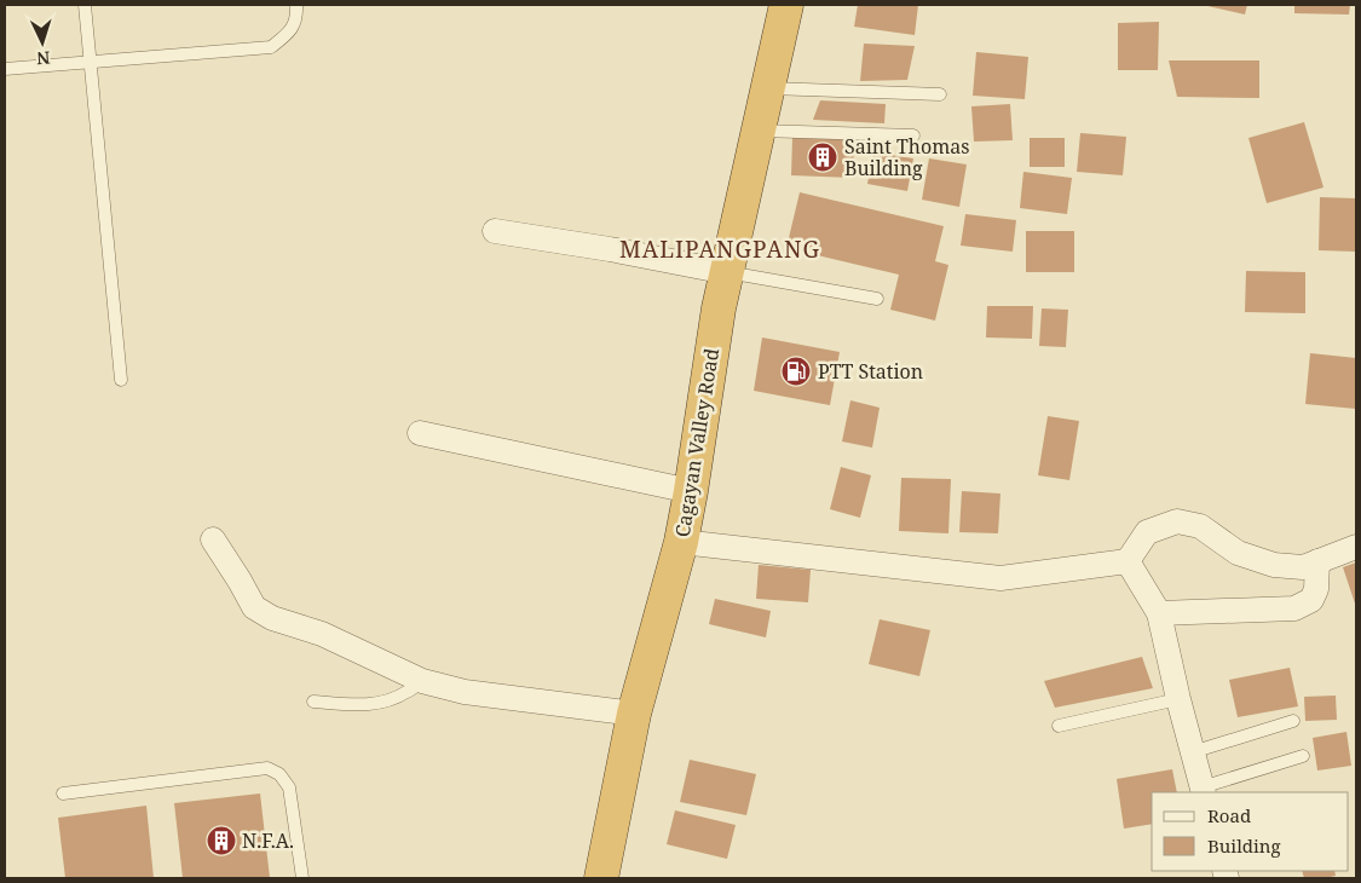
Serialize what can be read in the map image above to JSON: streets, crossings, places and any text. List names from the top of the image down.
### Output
{
  "streets": {
    "highway": ["Cagayan Valley Road"]
  },
  "districts": ["MALIPANGPANG"],
  "places": {
    "building": ["Saint Thomas Building", "N.F.A."],
    "fuel station": ["PTT Station"]
  },
  "legend": ["Road", "Building"],
  "north": "bottom"
}
